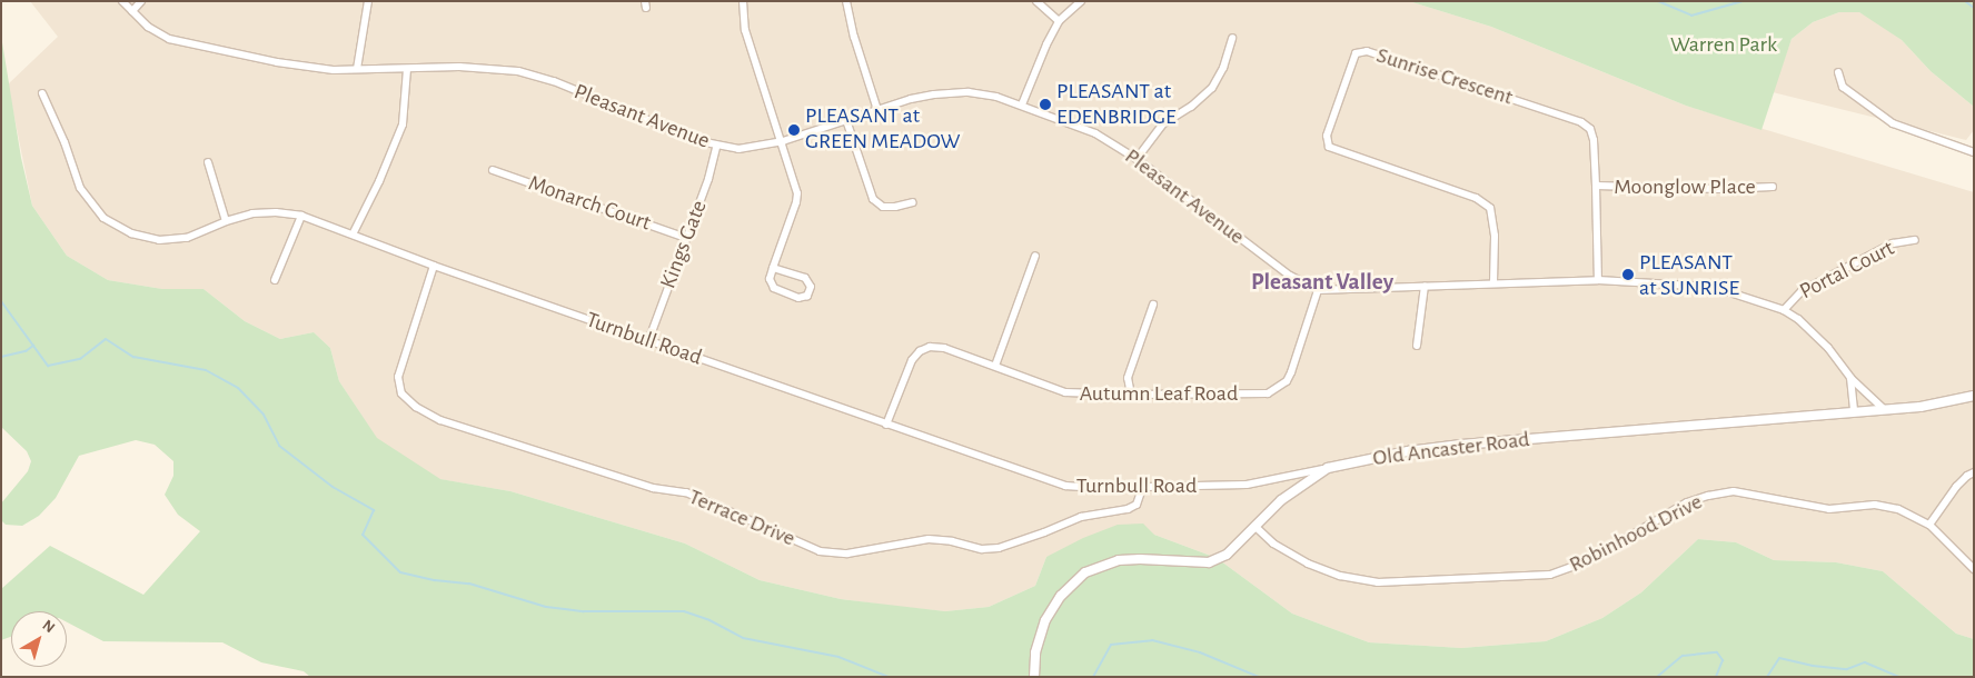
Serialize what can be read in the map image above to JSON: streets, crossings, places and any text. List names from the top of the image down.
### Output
{
  "streets": {
    "street": [
      "Sunrise Crescent",
      "Pleasant Avenue",
      "Moonglow Place",
      "Monarch Court",
      "Kings Gate",
      "Portal Court",
      "Turnbull Road",
      "Autumn Leaf Road",
      "Old Ancaster Road",
      "Terrace Drive",
      "Robinhood Drive"
    ]
  },
  "crossings": [
    ["Sunrise Crescent", "Pleasant Avenue"],
    ["Sunrise Crescent", "Moonglow Place"],
    ["Pleasant Avenue", "Kings Gate"],
    ["Pleasant Avenue", "Portal Court"],
    ["Pleasant Avenue", "Autumn Leaf Road"],
    ["Pleasant Avenue", "Old Ancaster Road"],
    ["Monarch Court", "Kings Gate"],
    ["Kings Gate", "Turnbull Road"],
    ["Turnbull Road", "Autumn Leaf Road"],
    ["Turnbull Road", "Old Ancaster Road"],
    ["Turnbull Road", "Terrace Drive"],
    ["Old Ancaster Road", "Robinhood Drive"]
  ],
  "districts": ["Pleasant Valley"],
  "parks": ["Warren Park"],
  "places": ["PLEASANT at EDENBRIDGE", "PLEASANT at GREEN MEADOW", "PLEASANT at SUNRISE"],
  "north": "top right"
}
